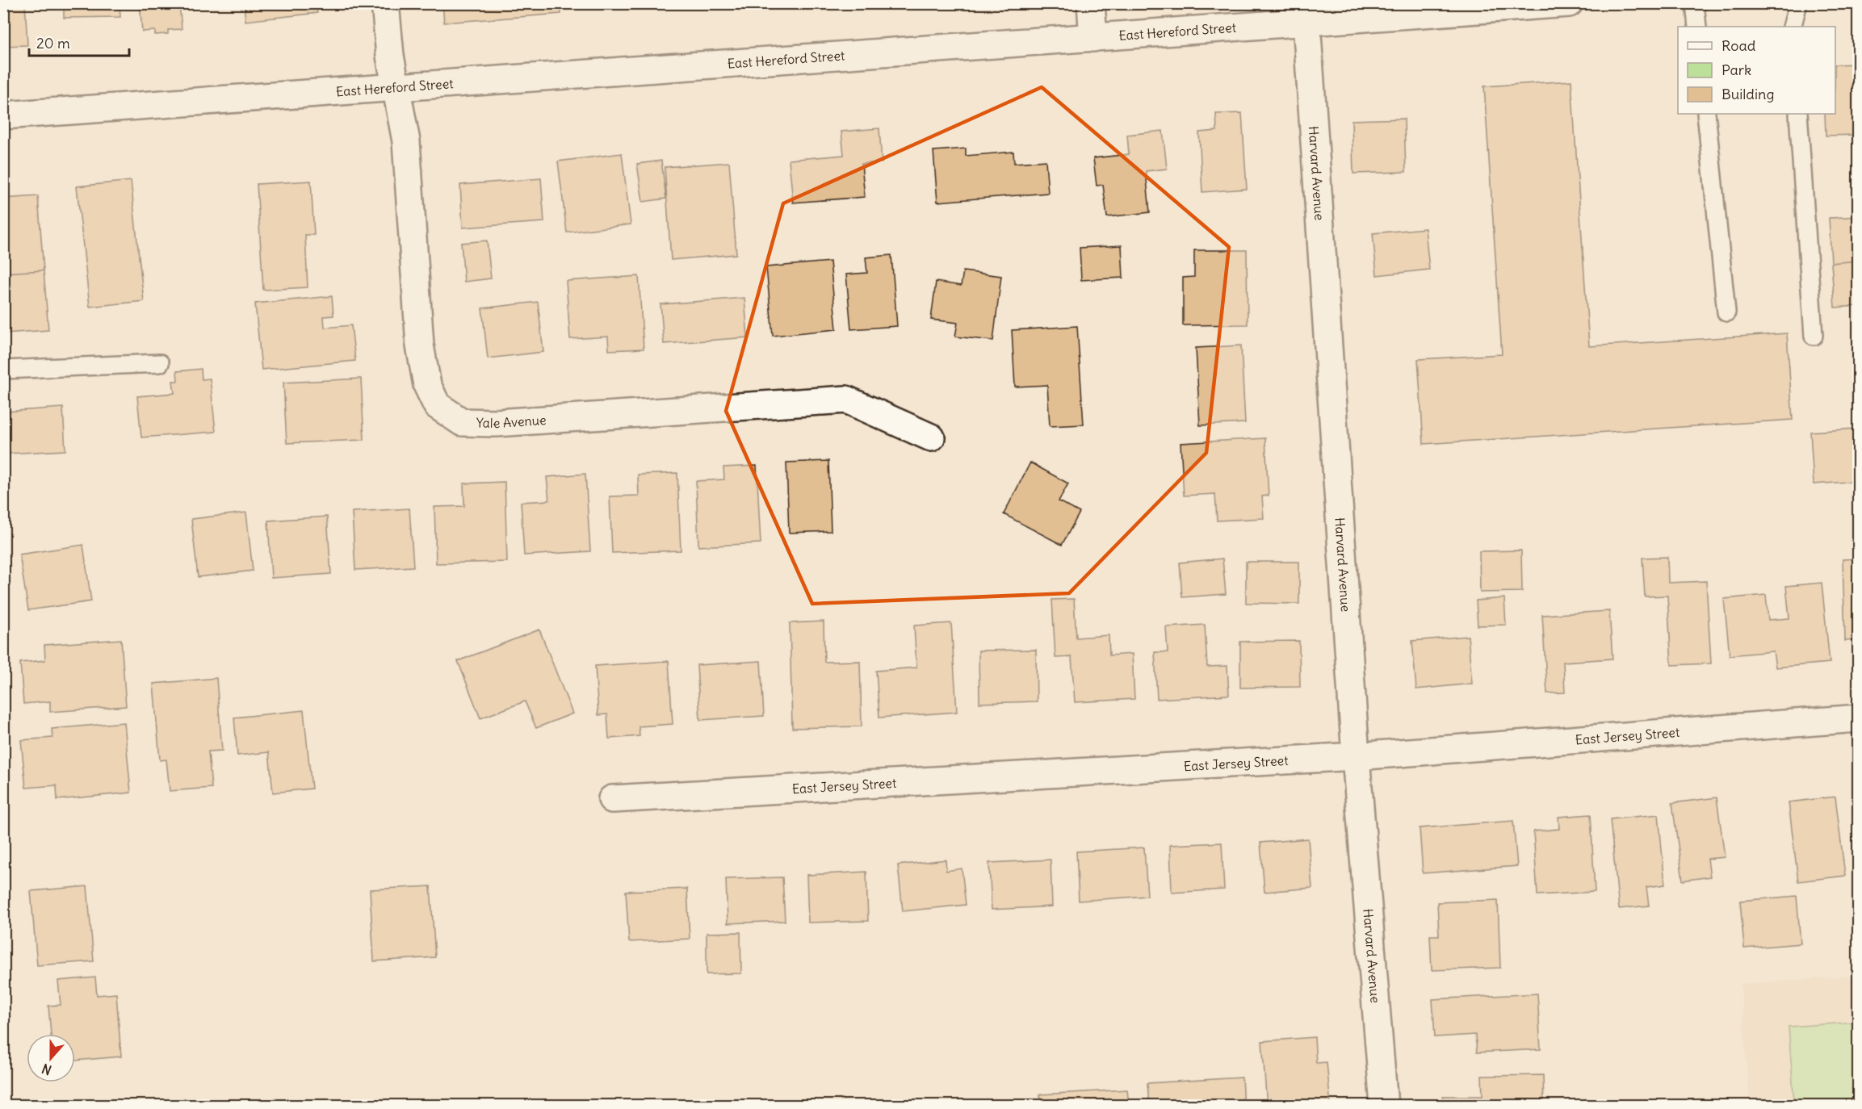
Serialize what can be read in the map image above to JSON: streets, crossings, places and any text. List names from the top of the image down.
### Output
{
  "streets": {
    "street": [
      "East Hereford Street",
      "Harvard Avenue",
      "Yale Avenue",
      "East Jersey Street"
    ]
  },
  "crossings": [
    ["East Hereford Street", "Harvard Avenue"],
    ["East Hereford Street", "Yale Avenue"],
    ["Harvard Avenue", "East Jersey Street"]
  ],
  "legend": ["Road", "Park", "Building"],
  "scale_bar": "20 m",
  "north": "bottom"
}
